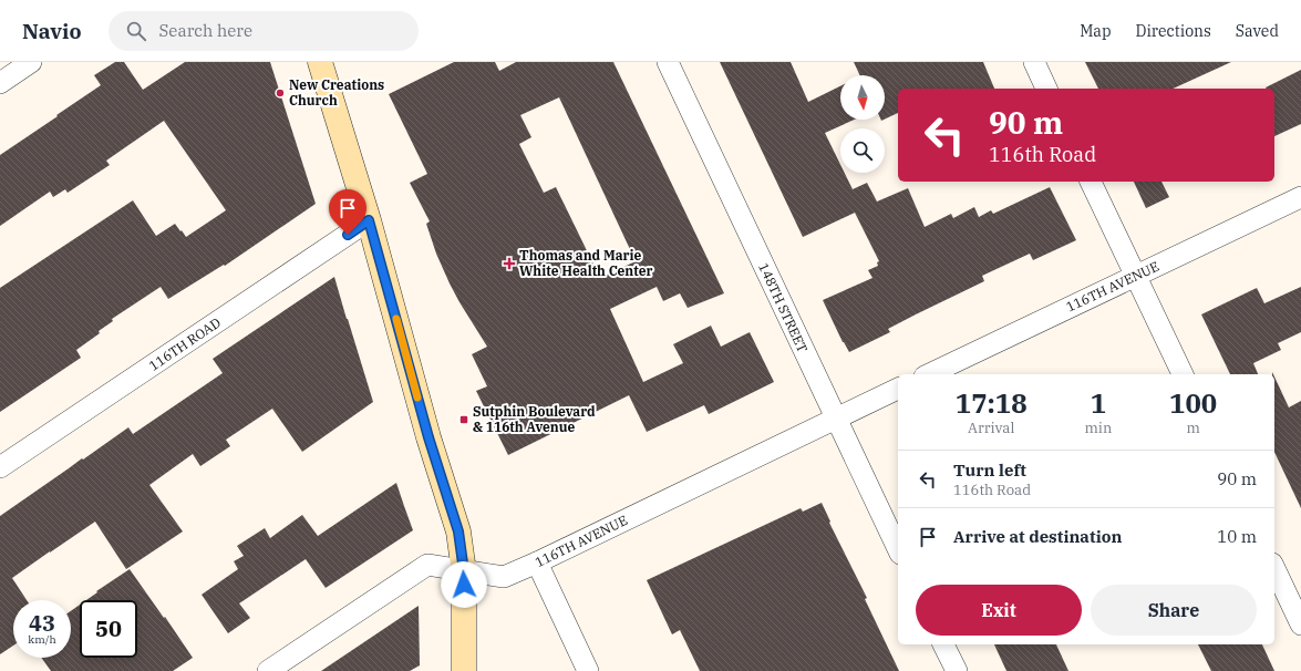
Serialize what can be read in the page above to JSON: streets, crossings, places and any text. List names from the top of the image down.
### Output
{
  "streets": {
    "street": ["116TH AVENUE", "148TH STREET", "116TH ROAD"]
  },
  "crossings": [
    ["116TH AVENUE", "148TH STREET"]
  ],
  "places": {
    "other": ["New Creations Church"],
    "health": ["Thomas and Marie White Health Center"],
    "transit": ["Sutphin Boulevard & 116th Avenue"]
  },
  "north": "bottom",
  "page": {
    "header": "Navio",
    "search": "Search here",
    "nav": ["Map", "Directions", "Saved"],
    "turn": ["90 m", "116th Road"],
    "eta": [
      "17:18",
      "Arrival",
      "1",
      "min",
      "100",
      "m"
    ],
    "list": [
      {
        "name": "Turn left",
        "note": "116th Road",
        "value": "90 m"
      },
      {
        "name": "Arrive at destination",
        "value": "10 m"
      }
    ],
    "buttons": ["Exit", "Share"],
    "speed": "43 km/h",
    "limit": "50"
  }
}
